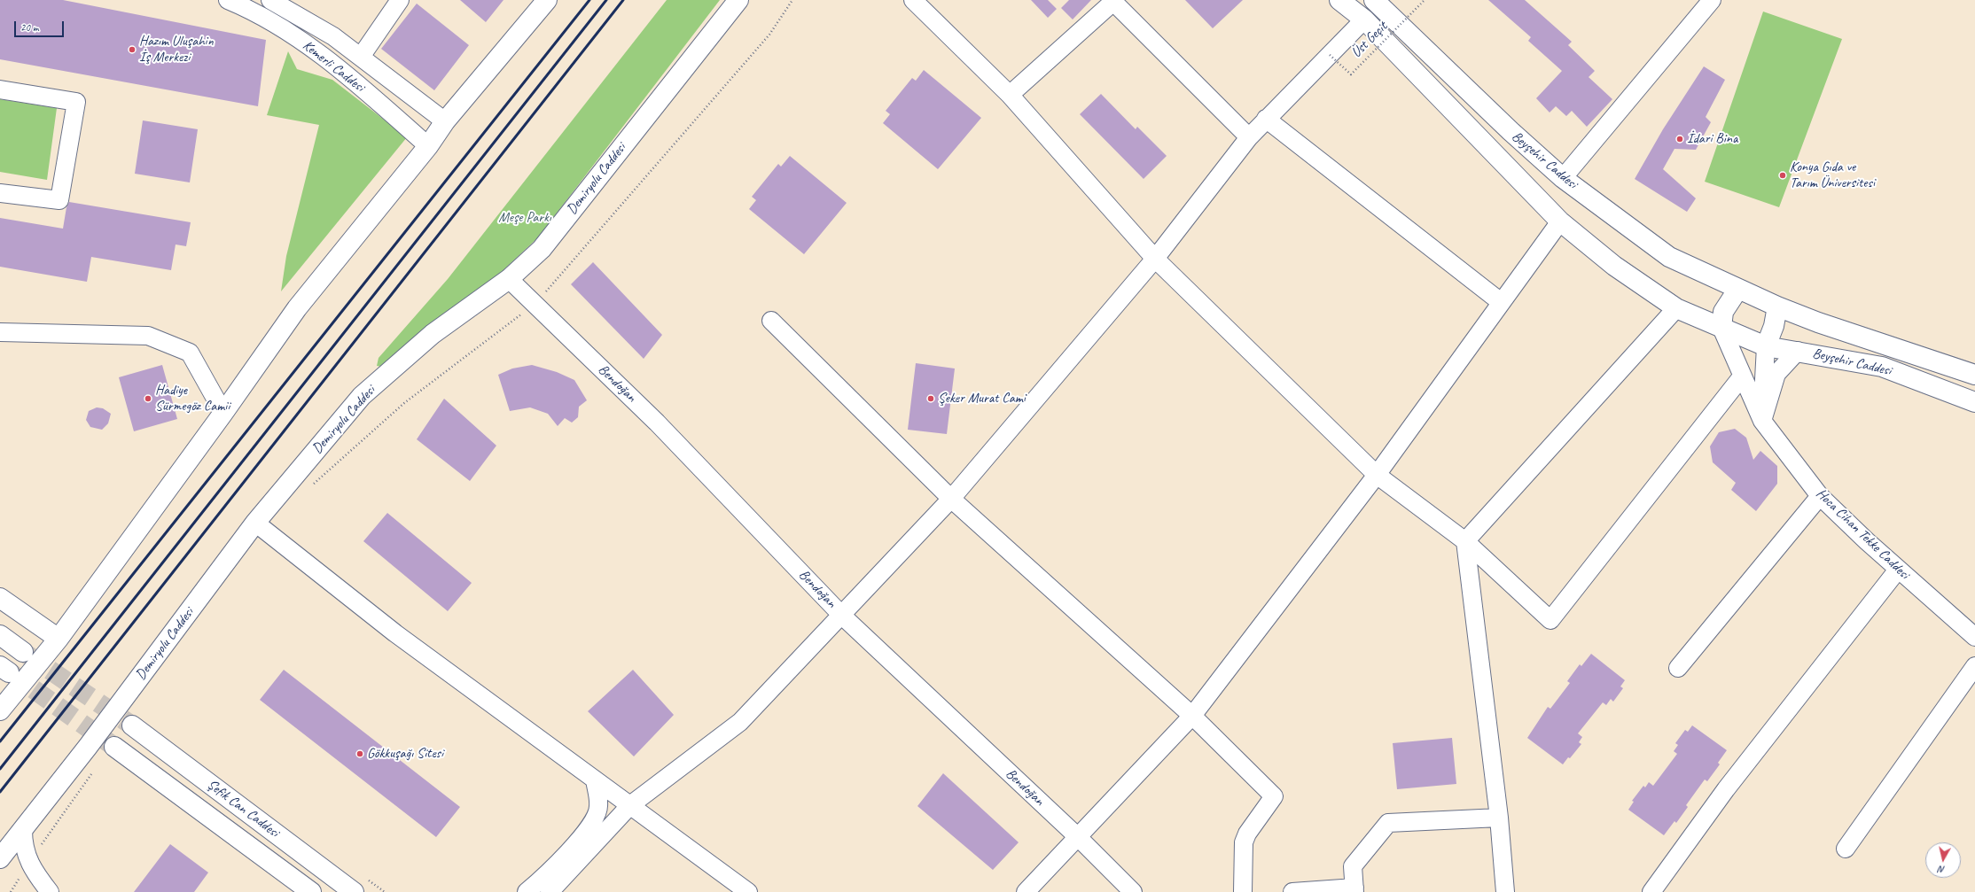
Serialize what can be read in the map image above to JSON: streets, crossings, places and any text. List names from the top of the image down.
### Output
{
  "streets": {
    "main road": ["Beyşehir Caddesi", "Demiryolu Caddesi", "Şefik Can Caddesi"],
    "street": ["Kemerli Caddesi", "Bendoğan", "Hoca Cihan Tekke Caddesi"],
    "path": ["Üst Geçit"]
  },
  "crossings": [
    ["Beyşehir Caddesi", "Hoca Cihan Tekke Caddesi"],
    ["Demiryolu Caddesi", "Bendoğan"]
  ],
  "parks": ["Meşe Parkı"],
  "places": [
    "Hazım Uluşahin İş Merkezi",
    "İdari Bina",
    "Konya Gıda ve Tarım Üniversitesi",
    "Hadiye Sürmegöz Camii",
    "Şeker Murat Cami",
    "Gökkuşağı Sitesi"
  ],
  "scale_bar": "20 m",
  "north": "bottom"
}
